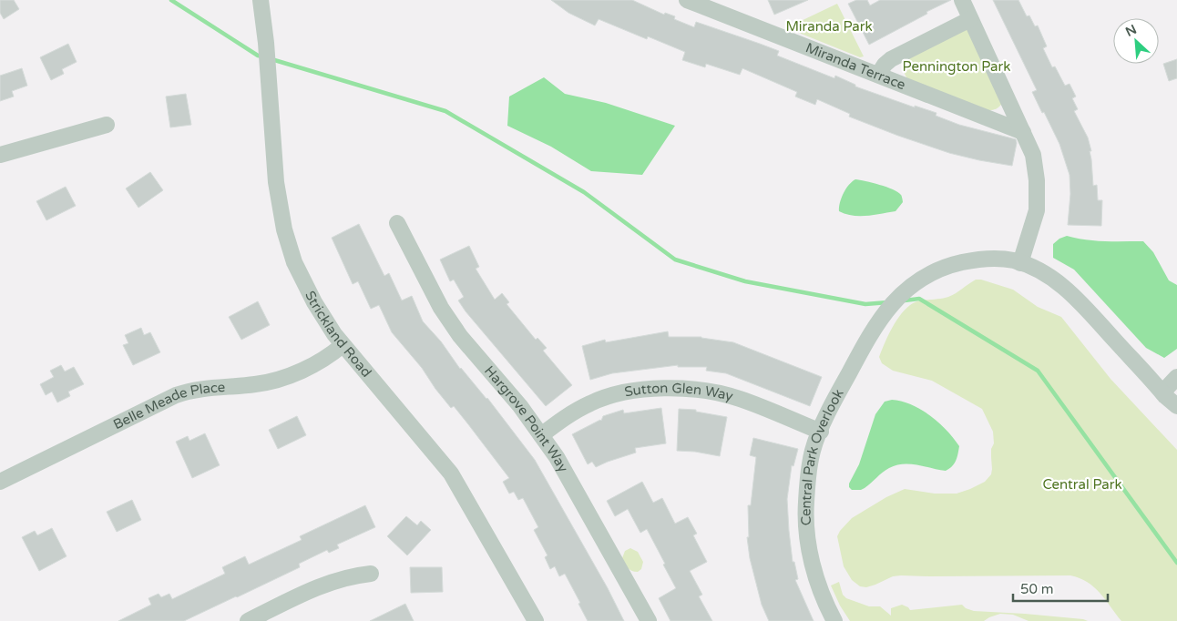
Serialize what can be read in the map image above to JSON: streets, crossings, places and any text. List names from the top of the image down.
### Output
{
  "streets": {
    "street": [
      "Miranda Terrace",
      "Strickland Road",
      "Sutton Glen Way",
      "Belle Meade Place",
      "Hargrove Point Way",
      "Central Park Overlook"
    ]
  },
  "crossings": [
    ["Strickland Road", "Belle Meade Place"],
    ["Sutton Glen Way", "Hargrove Point Way"],
    ["Sutton Glen Way", "Central Park Overlook"]
  ],
  "parks": ["Miranda Park", "Pennington Park", "Central Park"],
  "scale_bar": "50 m",
  "north": "top left"
}
